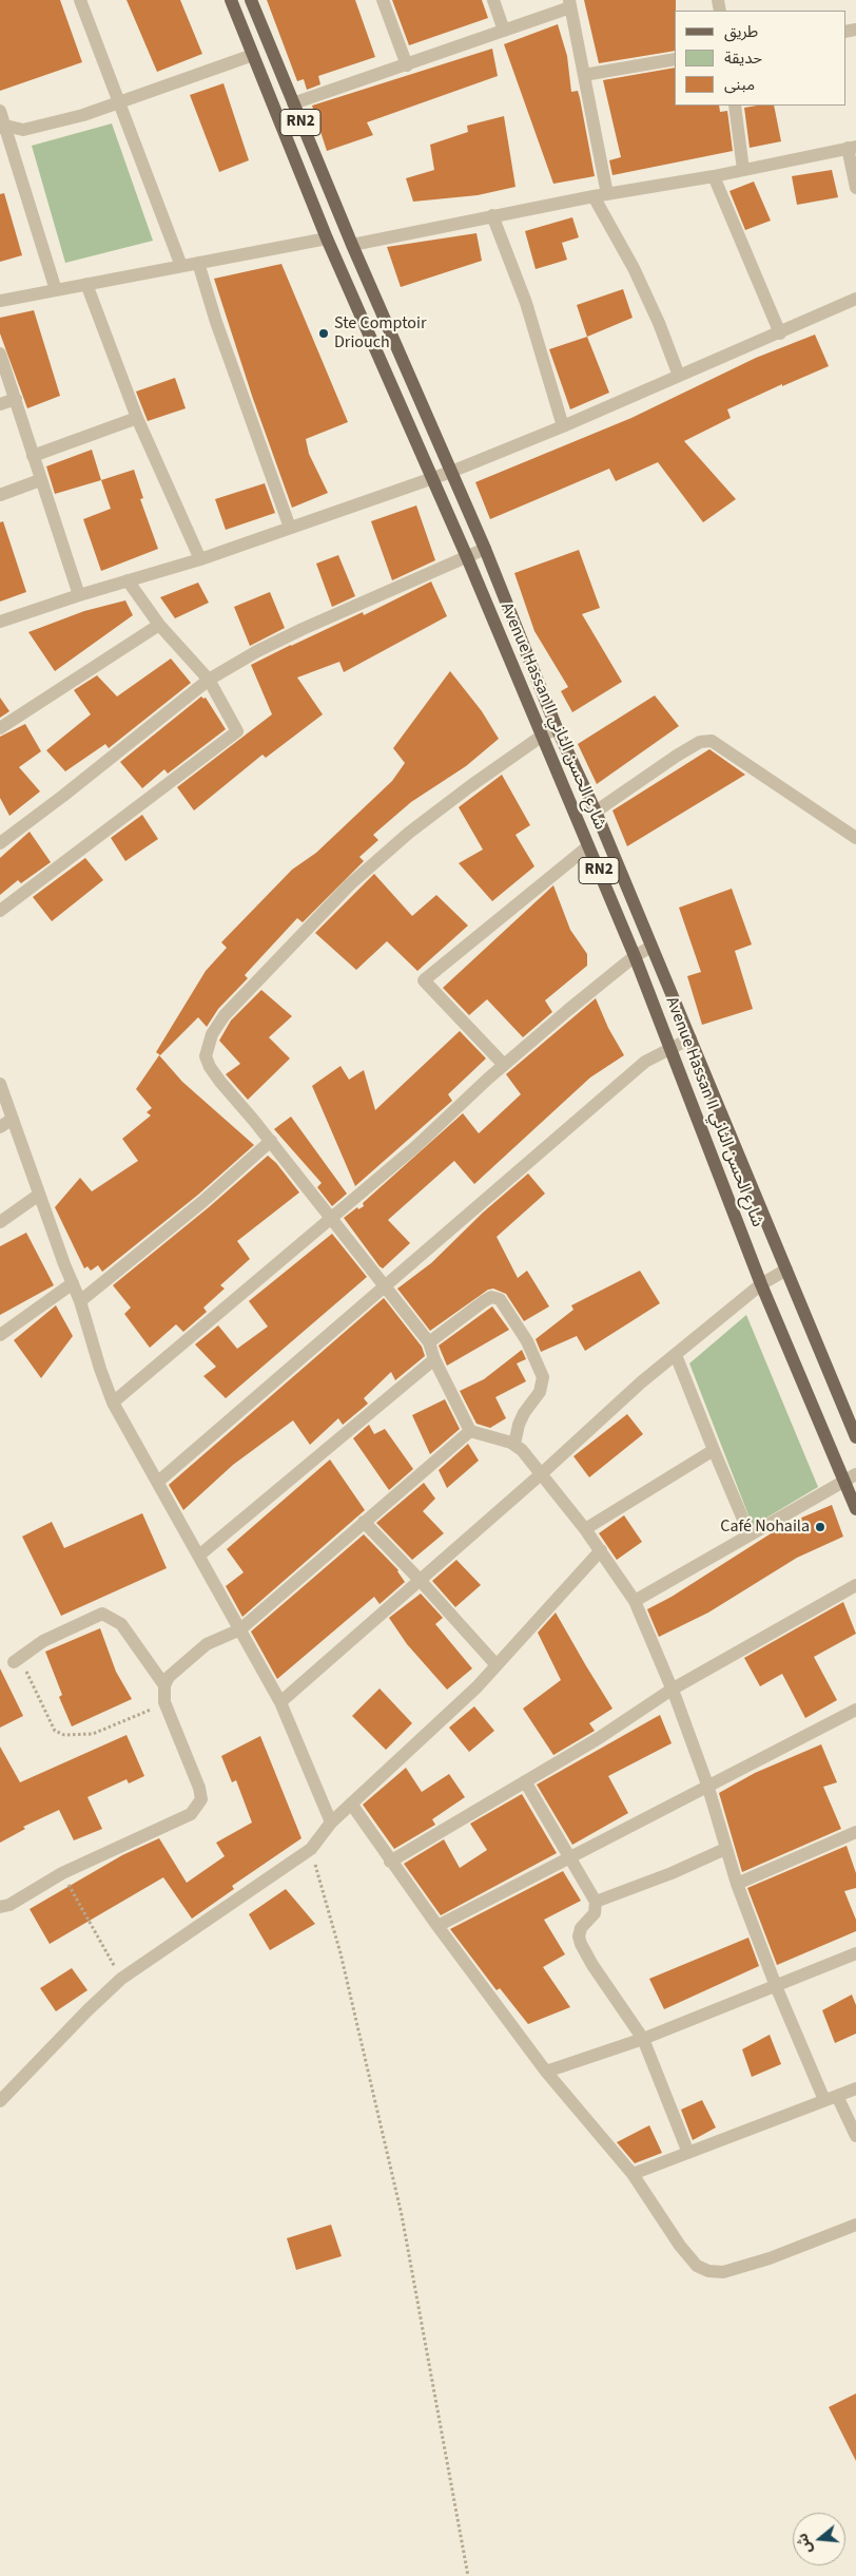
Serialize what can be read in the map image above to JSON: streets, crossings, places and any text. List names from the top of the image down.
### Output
{
  "streets": {
    "main road": ["RN2", "Avenue Hassan II شارع الحسن الثاني"]
  },
  "places": ["Ste Comptoir Driouch", "Café Nohaila"],
  "legend": ["طريق", "حديقة", "مبنى"],
  "north": "left"
}
